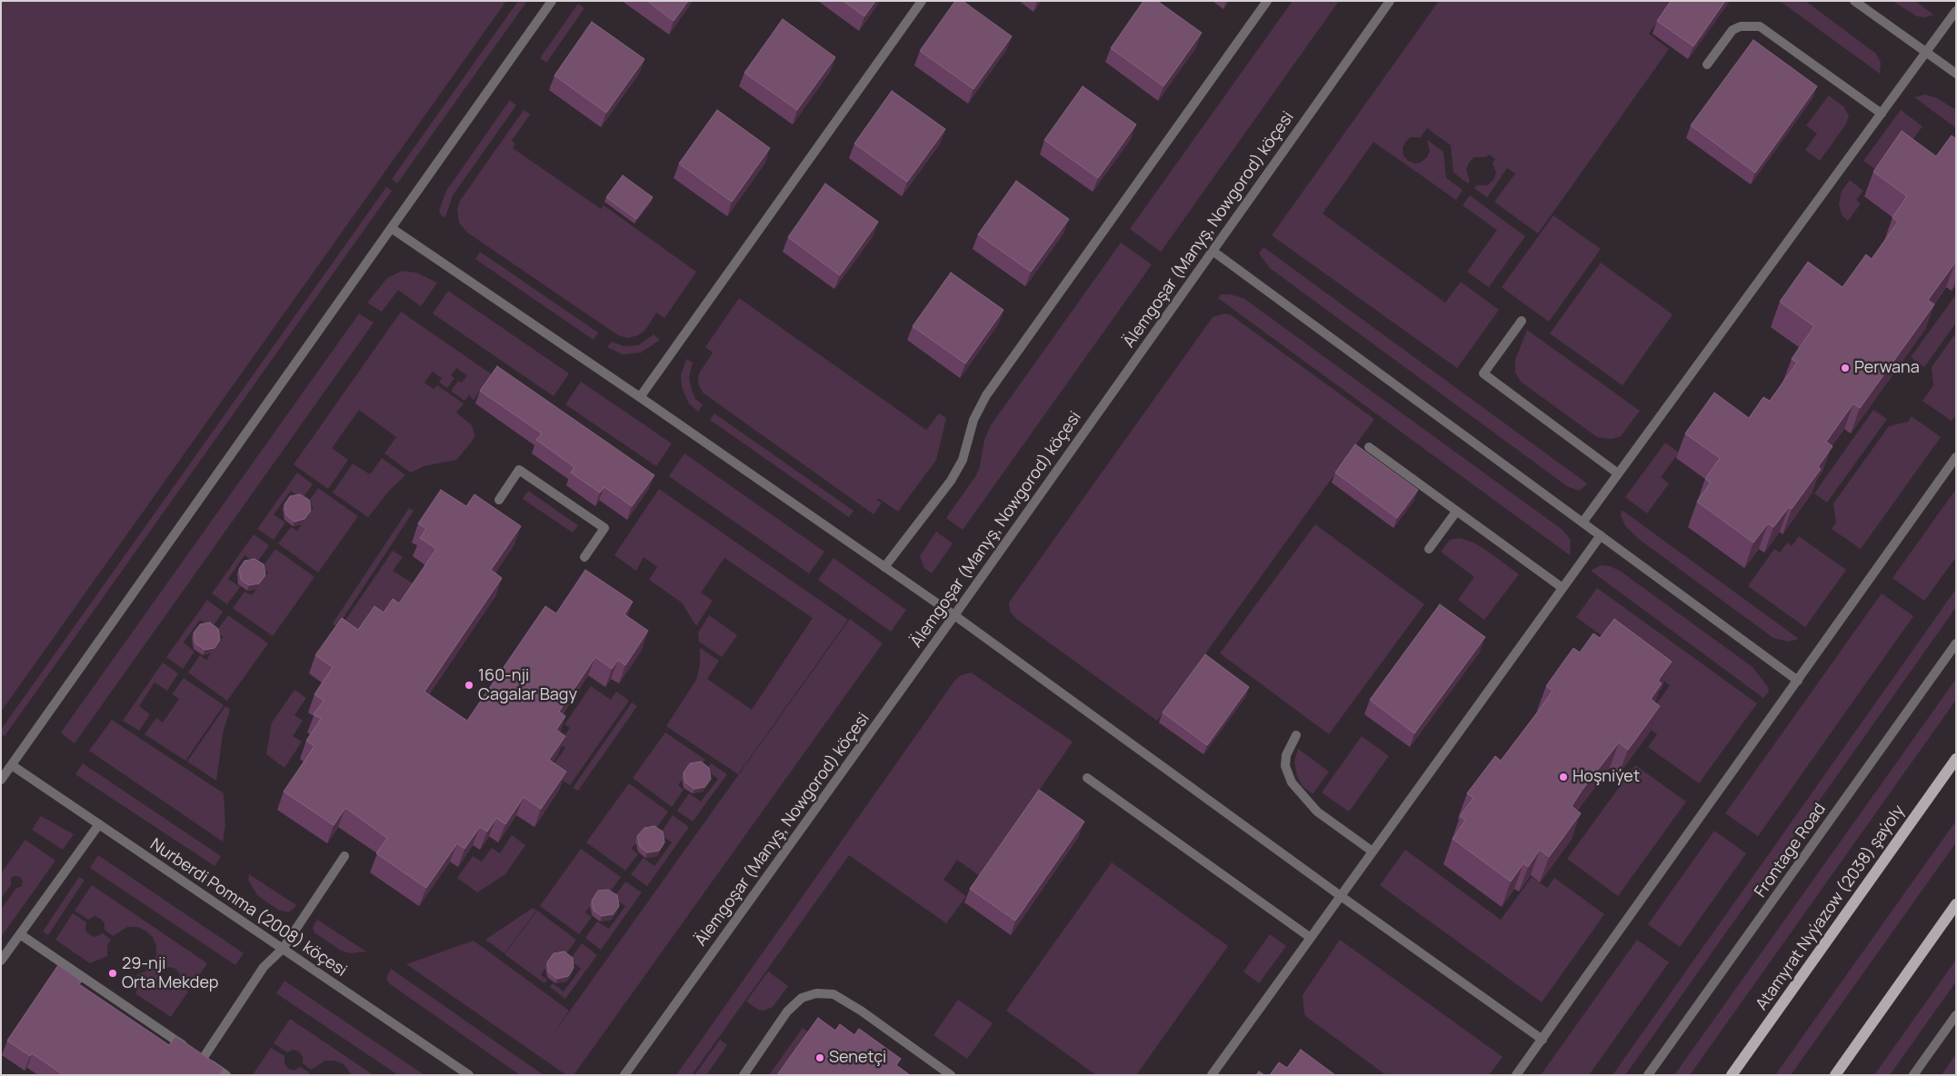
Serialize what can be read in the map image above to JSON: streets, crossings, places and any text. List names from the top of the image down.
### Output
{
  "streets": {
    "main road": ["Atamyrat Nyýazow (2038) şaýoly"],
    "street": ["Älemgoşar (Manyş, Nowgorod) köçesi", "Frontage Road", "Nurberdi Pomma (2008) köçesi"]
  },
  "places": [
    "Perwana",
    "160-nji Cagalar Bagy",
    "Hoşniýet",
    "29-nji Orta Mekdep",
    "Senetçi"
  ]
}
